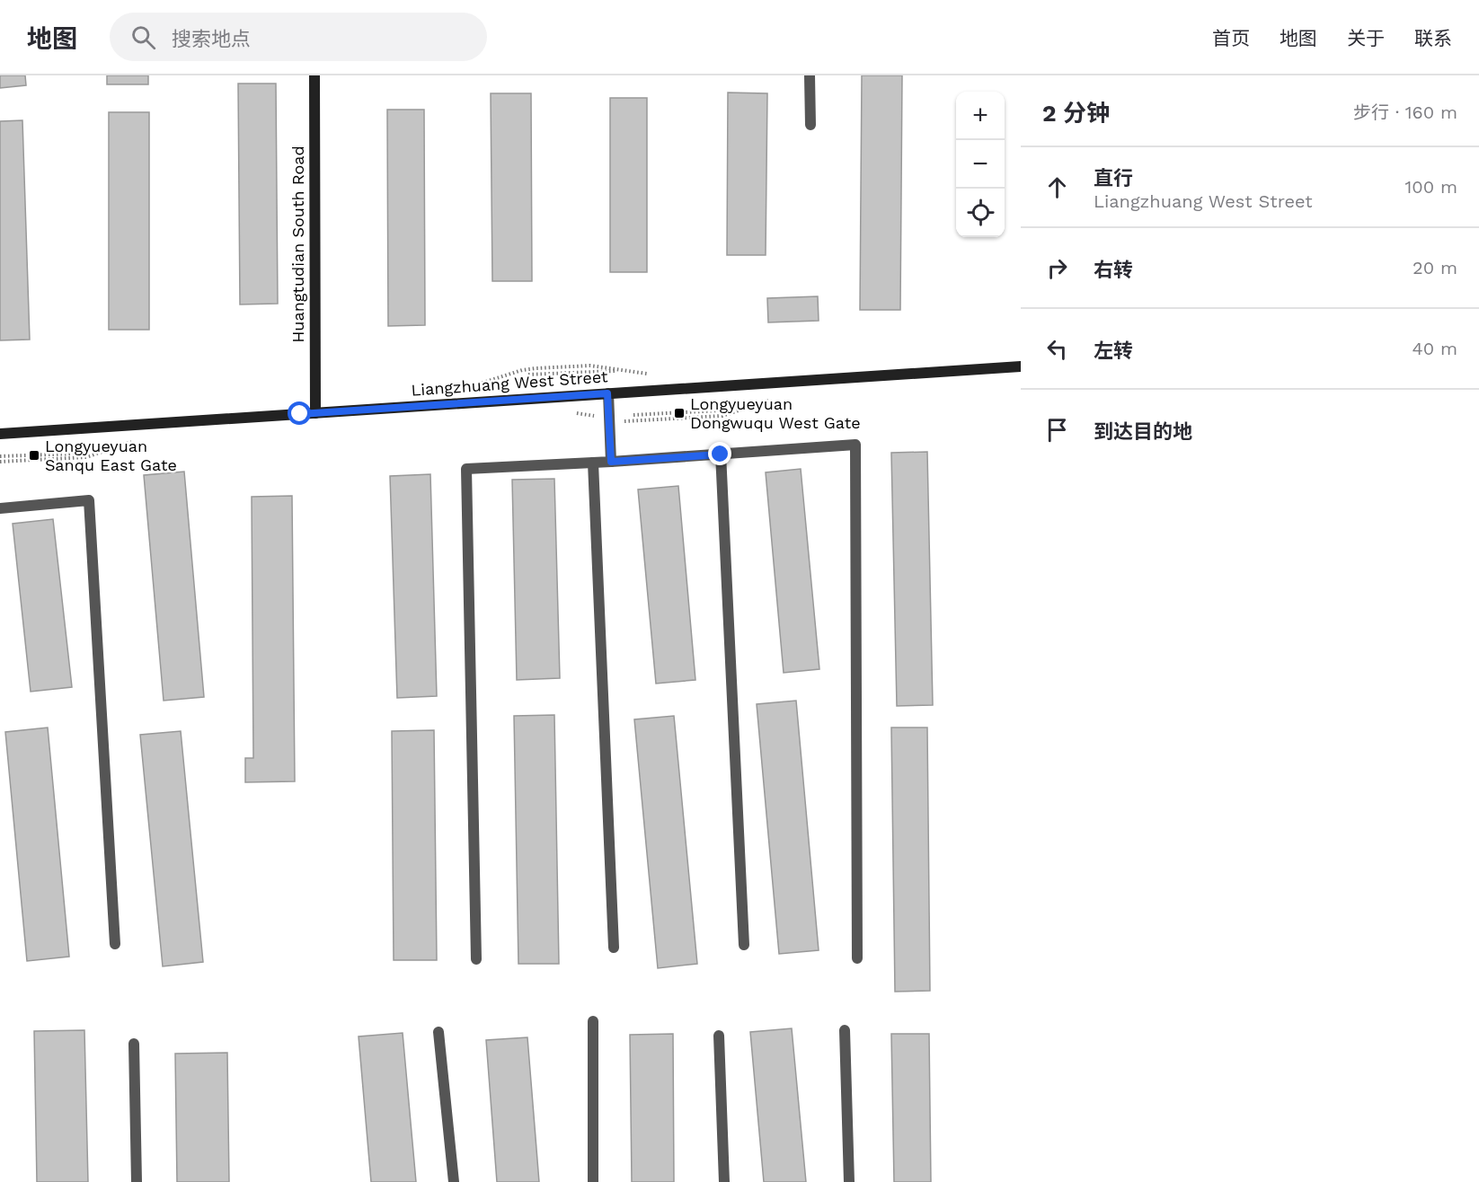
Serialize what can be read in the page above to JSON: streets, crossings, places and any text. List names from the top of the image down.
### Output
{
  "streets": {
    "street": ["Huangtudian South Road", "Liangzhuang West Street"]
  },
  "crossings": [
    ["Huangtudian South Road", "Liangzhuang West Street"]
  ],
  "places": {
    "transit": ["Longyueyuan Dongwuqu West Gate", "Longyueyuan Sanqu East Gate"]
  },
  "page": {
    "header": "地图",
    "search": "搜索地点",
    "nav": [
      "首页",
      "地图",
      "关于",
      "联系"
    ],
    "heading": ["2 分钟", "步行 · 160 m"],
    "map_buttons": ["+", "−"],
    "list": [
      ["直行", "Liangzhuang West Street", "100 m"],
      ["右转", "20 m"],
      ["左转", "40 m"],
      "到达目的地"
    ]
  }
}
